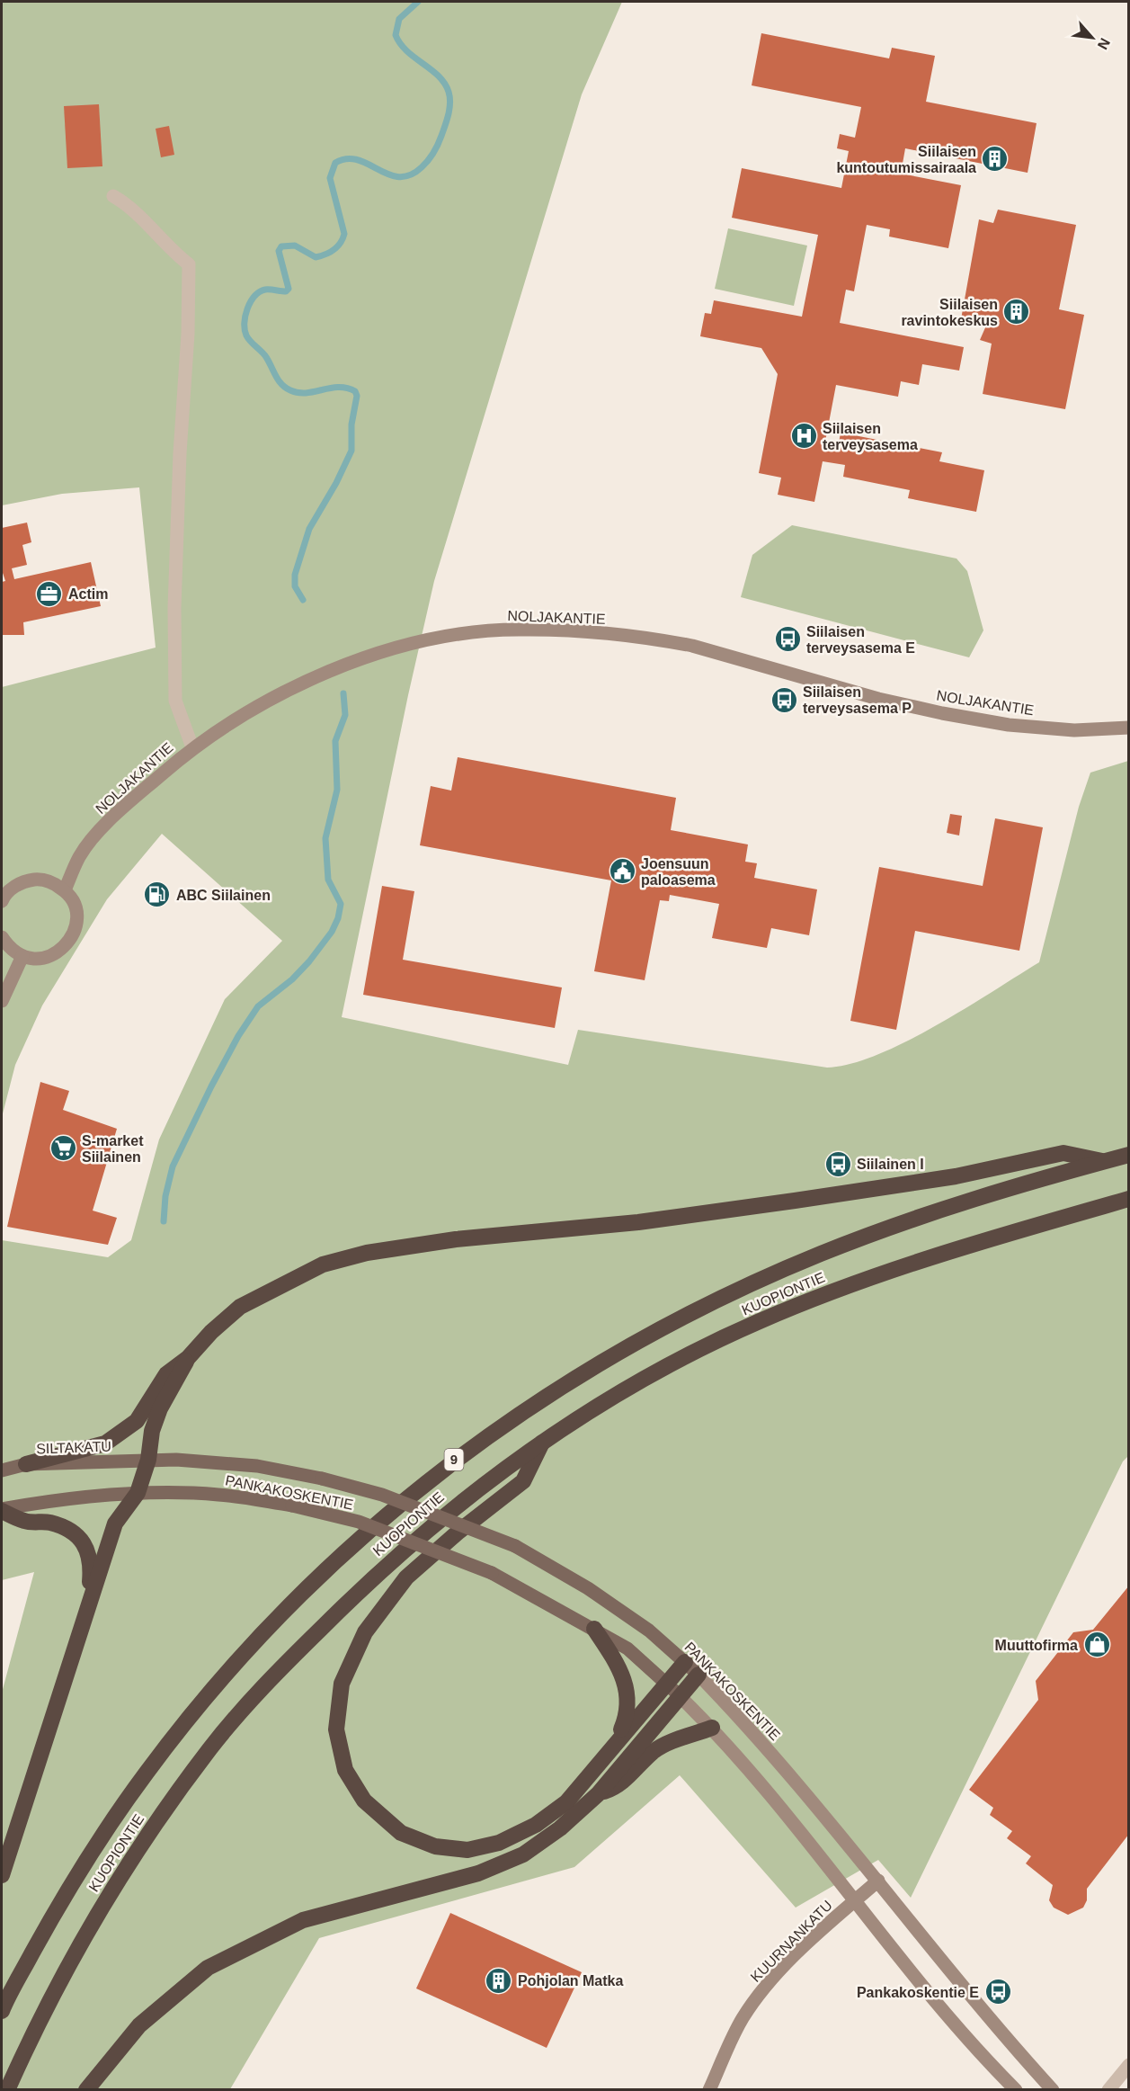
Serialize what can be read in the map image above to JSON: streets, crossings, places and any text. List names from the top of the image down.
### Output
{
  "streets": {
    "highway": ["KUOPIONTIE", "9"],
    "main road": [
      "NOLJAKANTIE",
      "SILTAKATU",
      "PANKAKOSKENTIE",
      "KUURNANKATU"
    ]
  },
  "crossings": [
    ["SILTAKATU", "PANKAKOSKENTIE"],
    ["PANKAKOSKENTIE", "KUURNANKATU"]
  ],
  "places": {
    "building": ["Siilaisen kuntoutumissairaala", "Siilaisen ravintokeskus", "Pohjolan Matka"],
    "hospital": ["Siilaisen terveysasema"],
    "office": ["Actim"],
    "bus stop": [
      "Siilaisen terveysasema E",
      "Siilaisen terveysasema P",
      "Siilainen I",
      "Pankakoskentie E"
    ],
    "public building": ["Joensuun paloasema"],
    "fuel station": ["ABC Siilainen"],
    "supermarket": ["S-market Siilainen"],
    "shop": ["Muuttofirma"]
  },
  "north": "bottom right"
}
